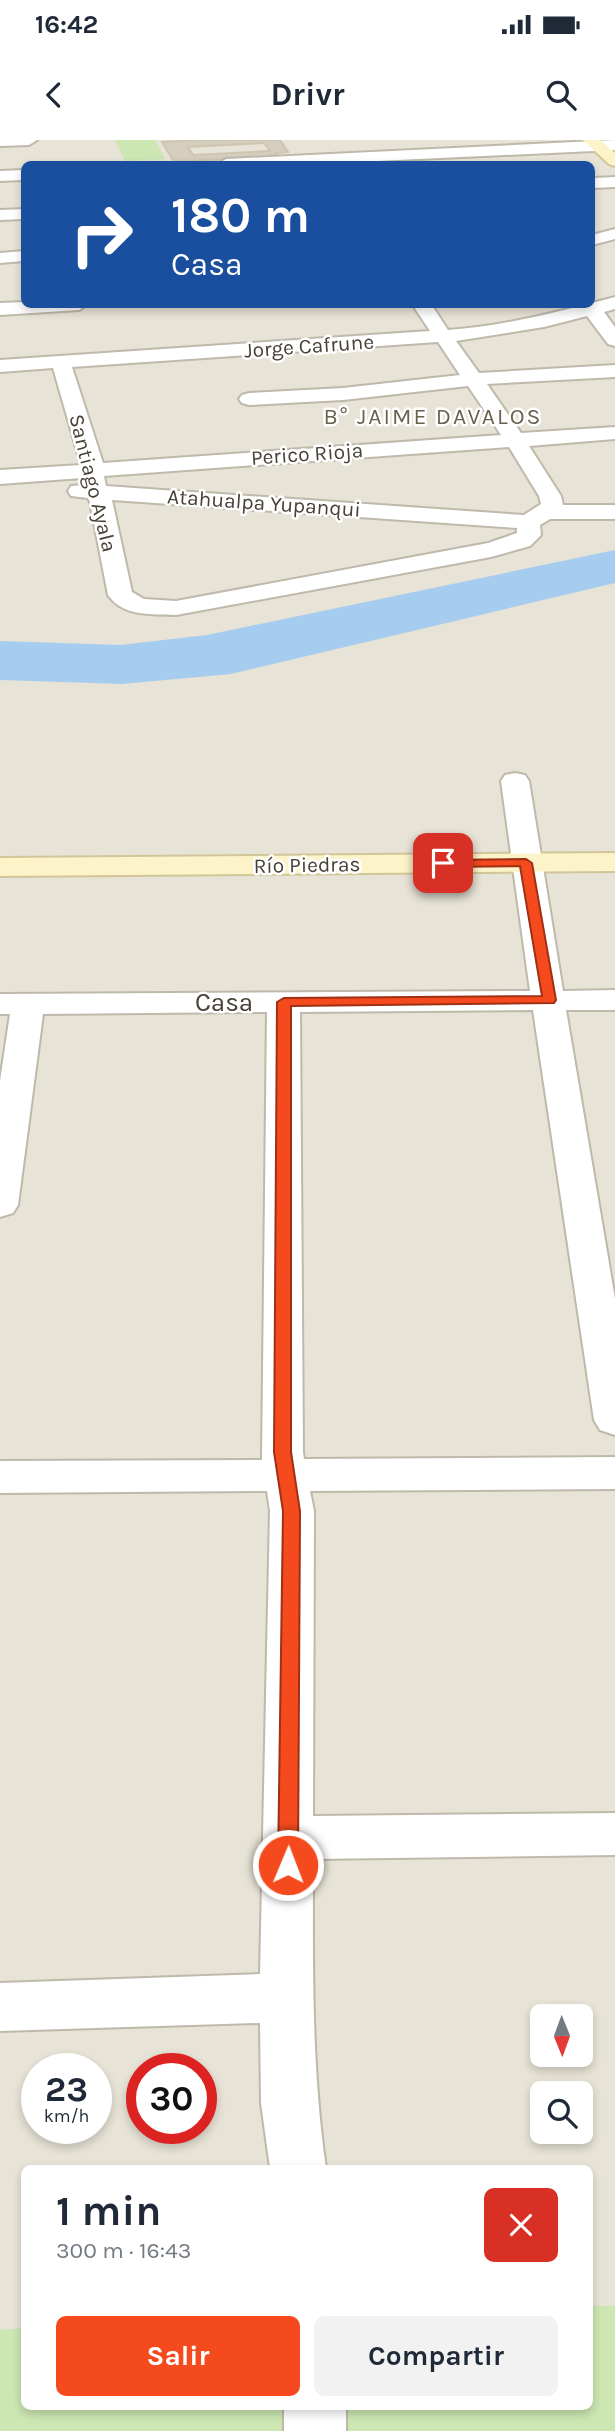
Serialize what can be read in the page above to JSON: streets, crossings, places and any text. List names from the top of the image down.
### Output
{
  "streets": {
    "street": [
      "Jorge Cafrune",
      "Perico Rioja",
      "Santiago Ayala",
      "Atahualpa Yupanqui",
      "Río Piedras",
      "Casa"
    ]
  },
  "crossings": [
    ["Jorge Cafrune", "Santiago Ayala"],
    ["Perico Rioja", "Santiago Ayala"],
    ["Perico Rioja", "Atahualpa Yupanqui"],
    ["Santiago Ayala", "Atahualpa Yupanqui"]
  ],
  "districts": ["B° JAIME DAVALOS"],
  "north": "bottom",
  "page": {
    "status": "16:42",
    "header": "Drivr",
    "turn": ["180 m", "Casa"],
    "speed": "23 km/h",
    "limit": "30",
    "heading": ["1 min", "300 m · 16:43"],
    "buttons": ["Salir", "Compartir"]
  }
}
